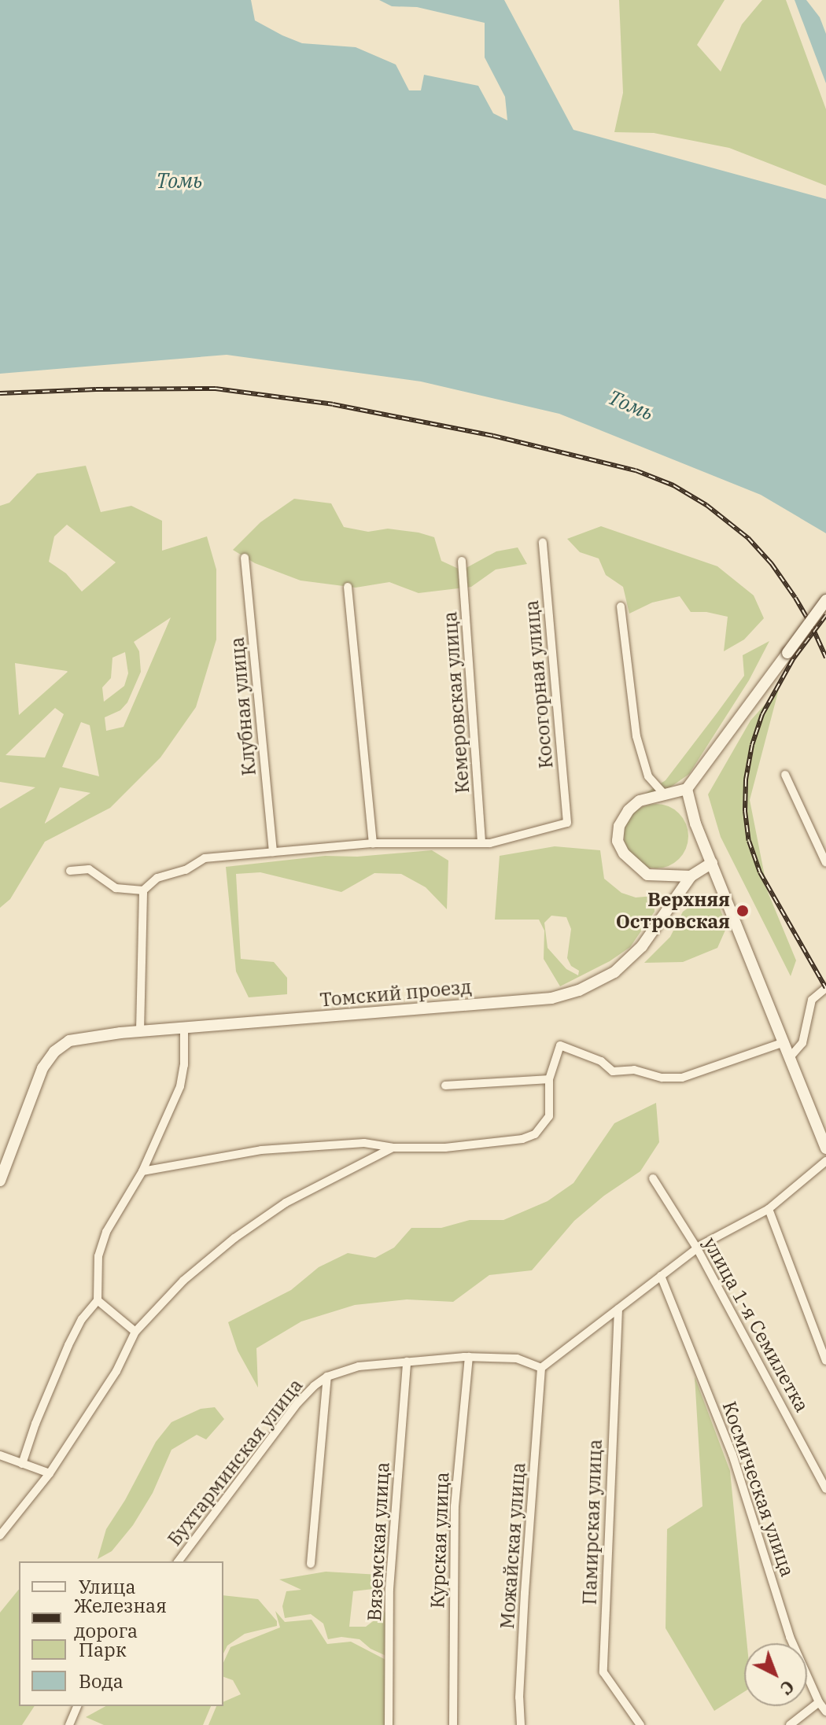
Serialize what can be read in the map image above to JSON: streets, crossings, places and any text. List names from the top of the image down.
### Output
{
  "streets": {
    "main road": ["Томский проезд"],
    "street": [
      "Косогорная улица",
      "Кемеровская улица",
      "Клубная улица",
      "улица 1-я Семилетка",
      "Бухтарминская улица",
      "Космическая улица",
      "Памирская улица",
      "Курская улица",
      "Вяземская улица",
      "Можайская улица"
    ]
  },
  "crossings": [
    ["Косогорная улица", "Кемеровская улица"],
    ["Бухтарминская улица", "Курская улица"],
    ["Бухтарминская улица", "Вяземская улица"],
    ["Бухтарминская улица", "Можайская улица"]
  ],
  "water": ["Томь"],
  "places": ["Верхняя Островская"],
  "legend": [
    "Улица",
    "Железная дорога",
    "Парк",
    "Вода"
  ],
  "north": "bottom right"
}
